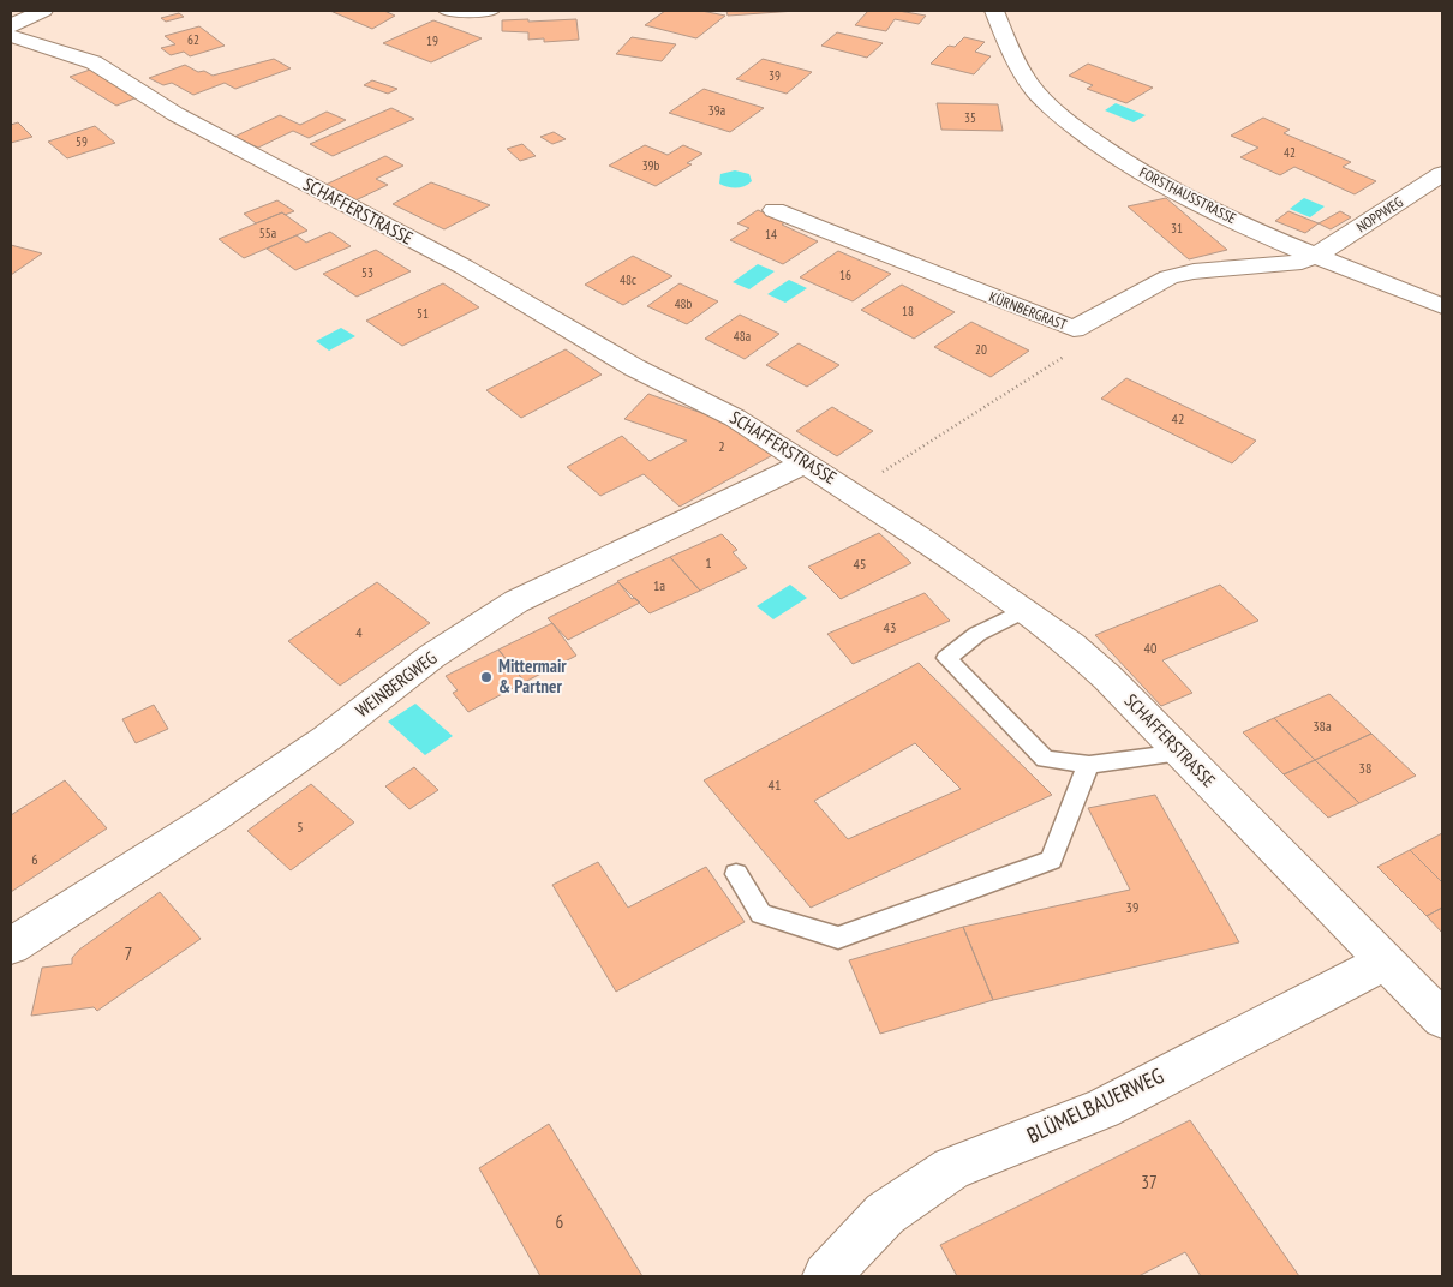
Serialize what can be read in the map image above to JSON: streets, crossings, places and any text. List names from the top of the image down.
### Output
{
  "streets": {
    "street": [
      "FORSTHAUSSTRASSE",
      "SCHAFFERSTRASSE",
      "NOPPWEG",
      "KÜRNBERGRAST",
      "WEINBERGWEG",
      "BLÜMELBAUERWEG"
    ]
  },
  "crossings": [
    ["FORSTHAUSSTRASSE", "NOPPWEG"],
    ["FORSTHAUSSTRASSE", "KÜRNBERGRAST"],
    ["SCHAFFERSTRASSE", "WEINBERGWEG"],
    ["SCHAFFERSTRASSE", "BLÜMELBAUERWEG"],
    ["NOPPWEG", "KÜRNBERGRAST"]
  ],
  "places": ["Mittermair & Partner"],
  "house_numbers": [
    "62",
    "19",
    "39",
    "39a",
    "35",
    "59",
    "42",
    "39b",
    "31",
    "55a",
    "14",
    "53",
    "16",
    "48c",
    "48b",
    "18",
    "51",
    "48a",
    "20",
    "42",
    "2",
    "1",
    "45",
    "1a",
    "43",
    "4",
    "40",
    "38a",
    "38",
    "41",
    "5",
    "6",
    "39",
    "7",
    "37",
    "6"
  ]
}
